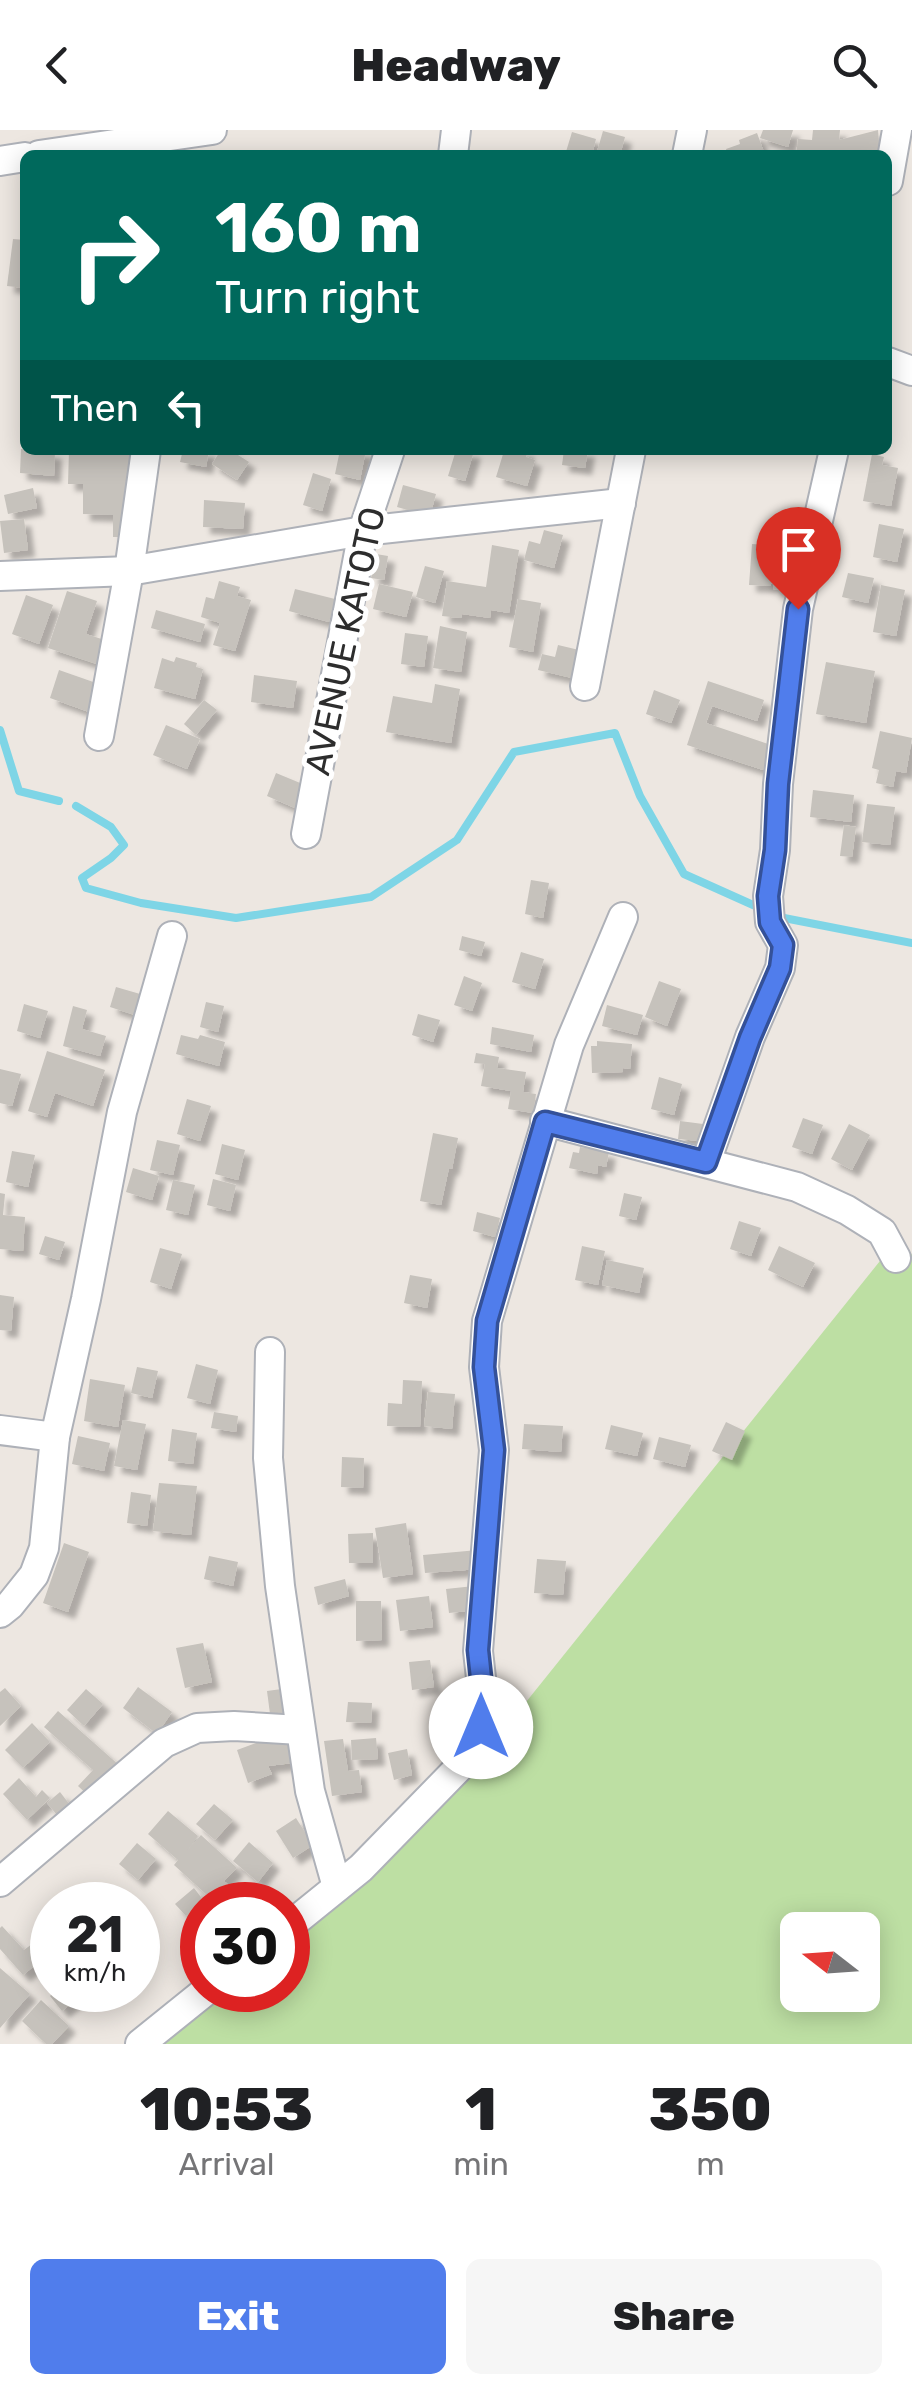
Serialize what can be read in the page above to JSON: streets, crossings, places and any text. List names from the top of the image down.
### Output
{
  "streets": {
    "street": ["AVENUE KATOTO"]
  },
  "north": "left",
  "page": {
    "header": "Headway",
    "turn": ["160 m", "Turn right"],
    "then": "Then",
    "speed": "21 km/h",
    "limit": "30",
    "eta": [
      "10:53",
      "Arrival",
      "1",
      "min",
      "350",
      "m"
    ],
    "buttons": ["Exit", "Share"]
  }
}
